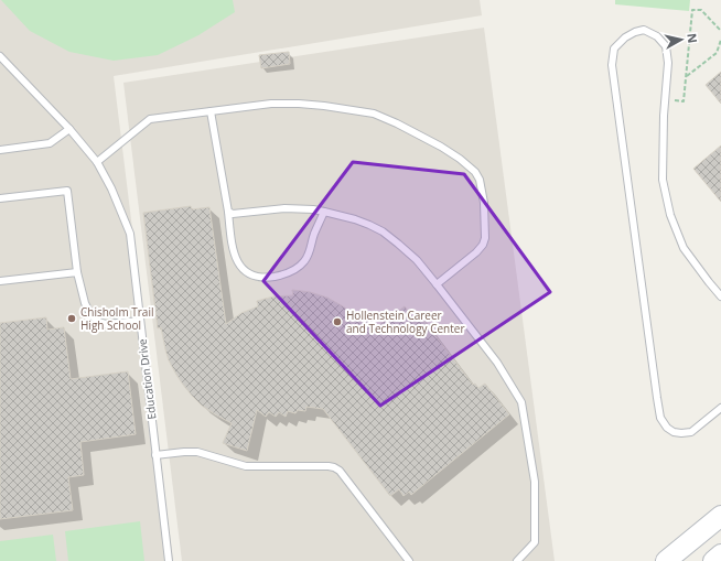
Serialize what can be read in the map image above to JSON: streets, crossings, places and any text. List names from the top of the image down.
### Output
{
  "streets": {
    "lane": ["Education Drive"]
  },
  "places": ["Chisholm Trail High School", "Hollenstein Career and Technology Center"],
  "north": "right"
}
